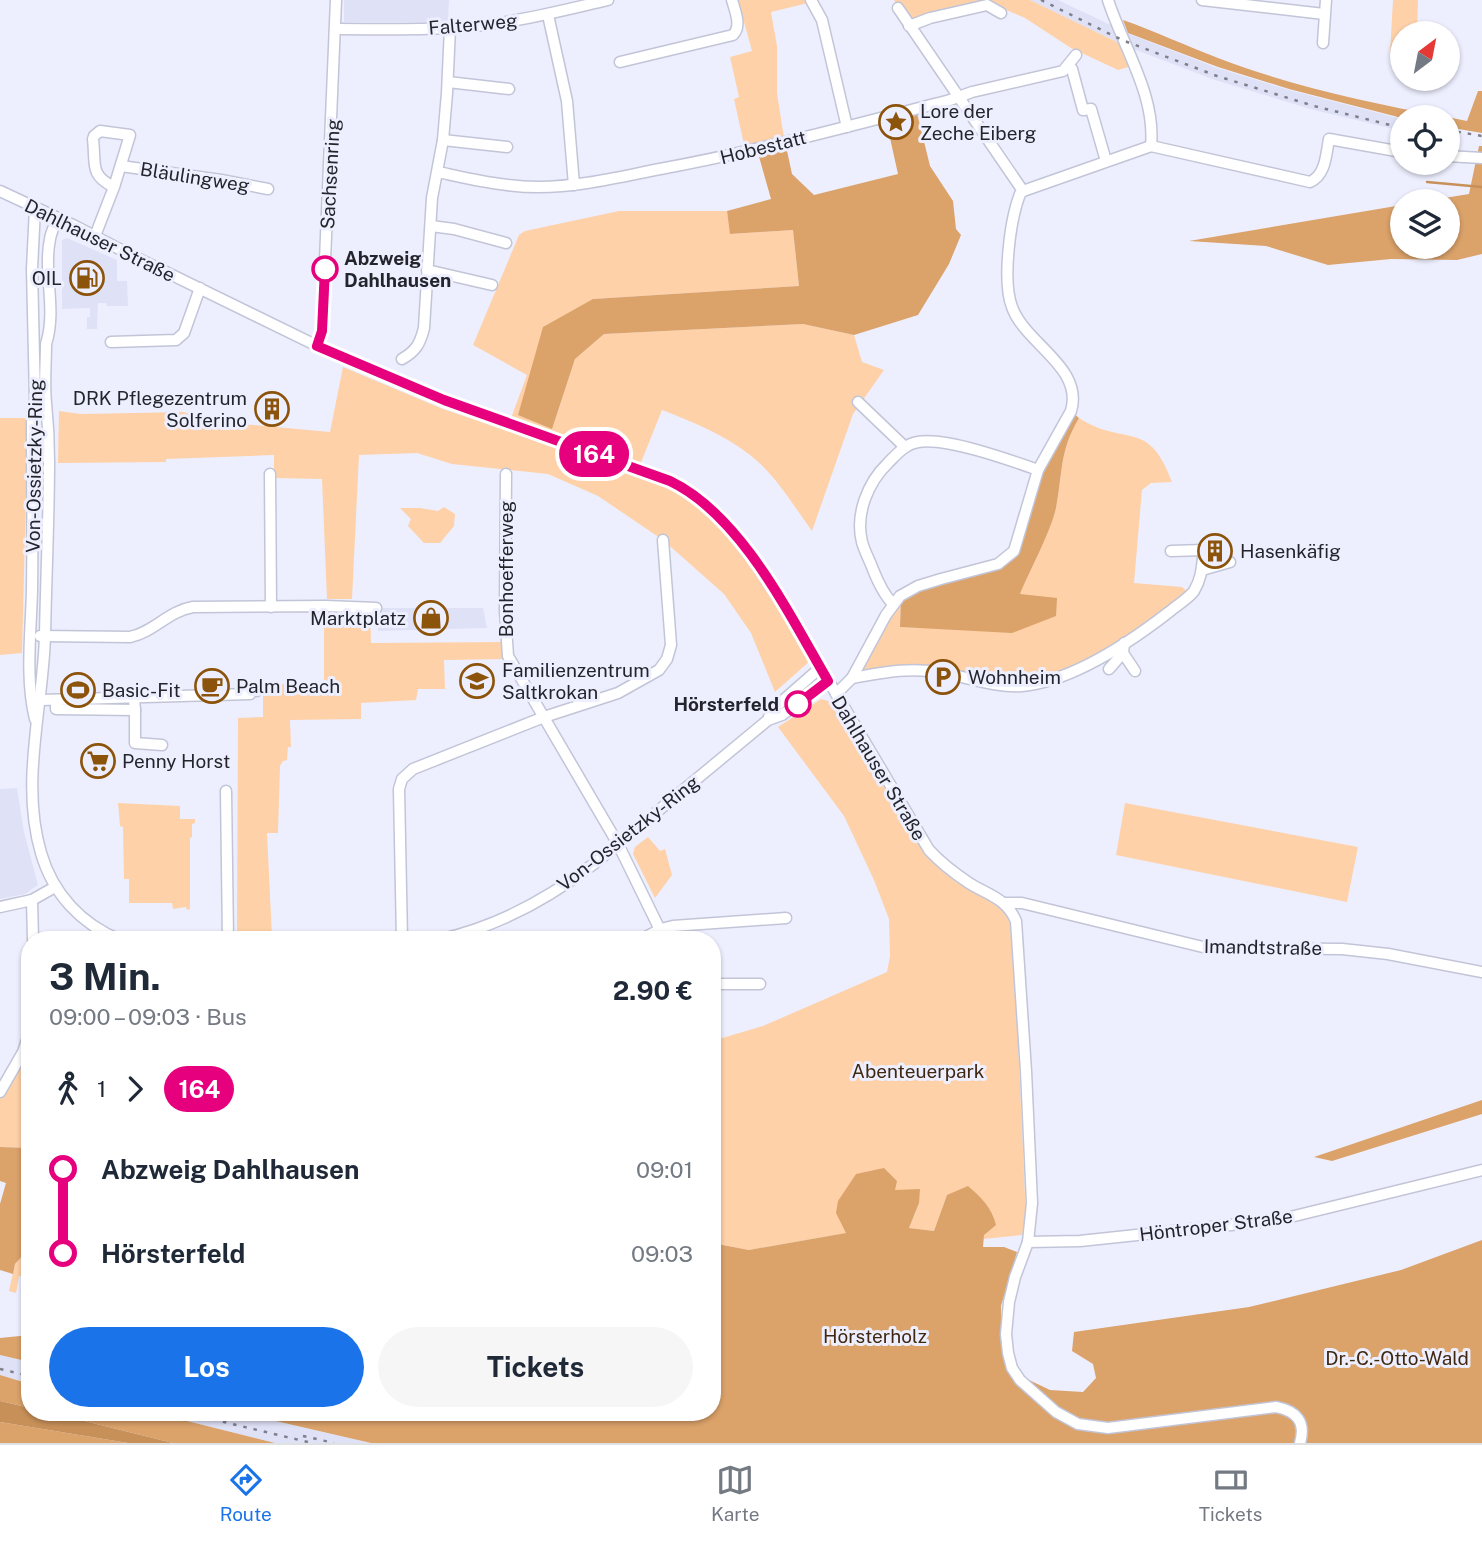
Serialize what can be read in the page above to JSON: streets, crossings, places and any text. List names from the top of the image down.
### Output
{
  "streets": {
    "street": [
      "Falterweg",
      "Hobestatt",
      "Sachsenring",
      "Bläulingweg",
      "Dahlhauser Straße",
      "Von-Ossietzky-Ring",
      "Bonhoefferweg",
      "Imandtstraße",
      "Höntroper Straße"
    ]
  },
  "crossings": [
    ["Falterweg", "Sachsenring"],
    ["Sachsenring", "Dahlhauser Straße"],
    ["Dahlhauser Straße", "Von-Ossietzky-Ring"],
    ["Dahlhauser Straße", "Imandtstraße"],
    ["Von-Ossietzky-Ring", "Bonhoefferweg"]
  ],
  "parks": ["Abenteuerpark", "Hörsterholz", "Dr.-C.-Otto-Wald"],
  "places": {
    "place": ["Lore der Zeche Eiberg"],
    "other": ["Abzweig Dahlhausen", "Hörsterfeld"],
    "fuel station": ["OIL"],
    "building": ["DRK Pflegezentrum Solferino", "Hasenkäfig"],
    "shop": ["Marktplatz"],
    "parking": ["Wohnheim"],
    "school or university": ["Familienzentrum Saltkrokan"],
    "cafe": ["Palm Beach"],
    "sports": ["Basic-Fit"],
    "supermarket": ["Penny Horst"]
  },
  "lines": ["bus line 164"],
  "north": "top right",
  "page": {
    "on_map": "164",
    "heading": ["3 Min.", "09:00 – 09:03 · Bus", "2.90 €"],
    "legs": ["1", "164"],
    "list": [
      {
        "name": "Abzweig Dahlhausen",
        "value": "09:01"
      },
      {
        "name": "Hörsterfeld",
        "value": "09:03"
      }
    ],
    "buttons": ["Los", "Tickets"],
    "tabs": ["Route", "Karte", "Tickets"]
  }
}
